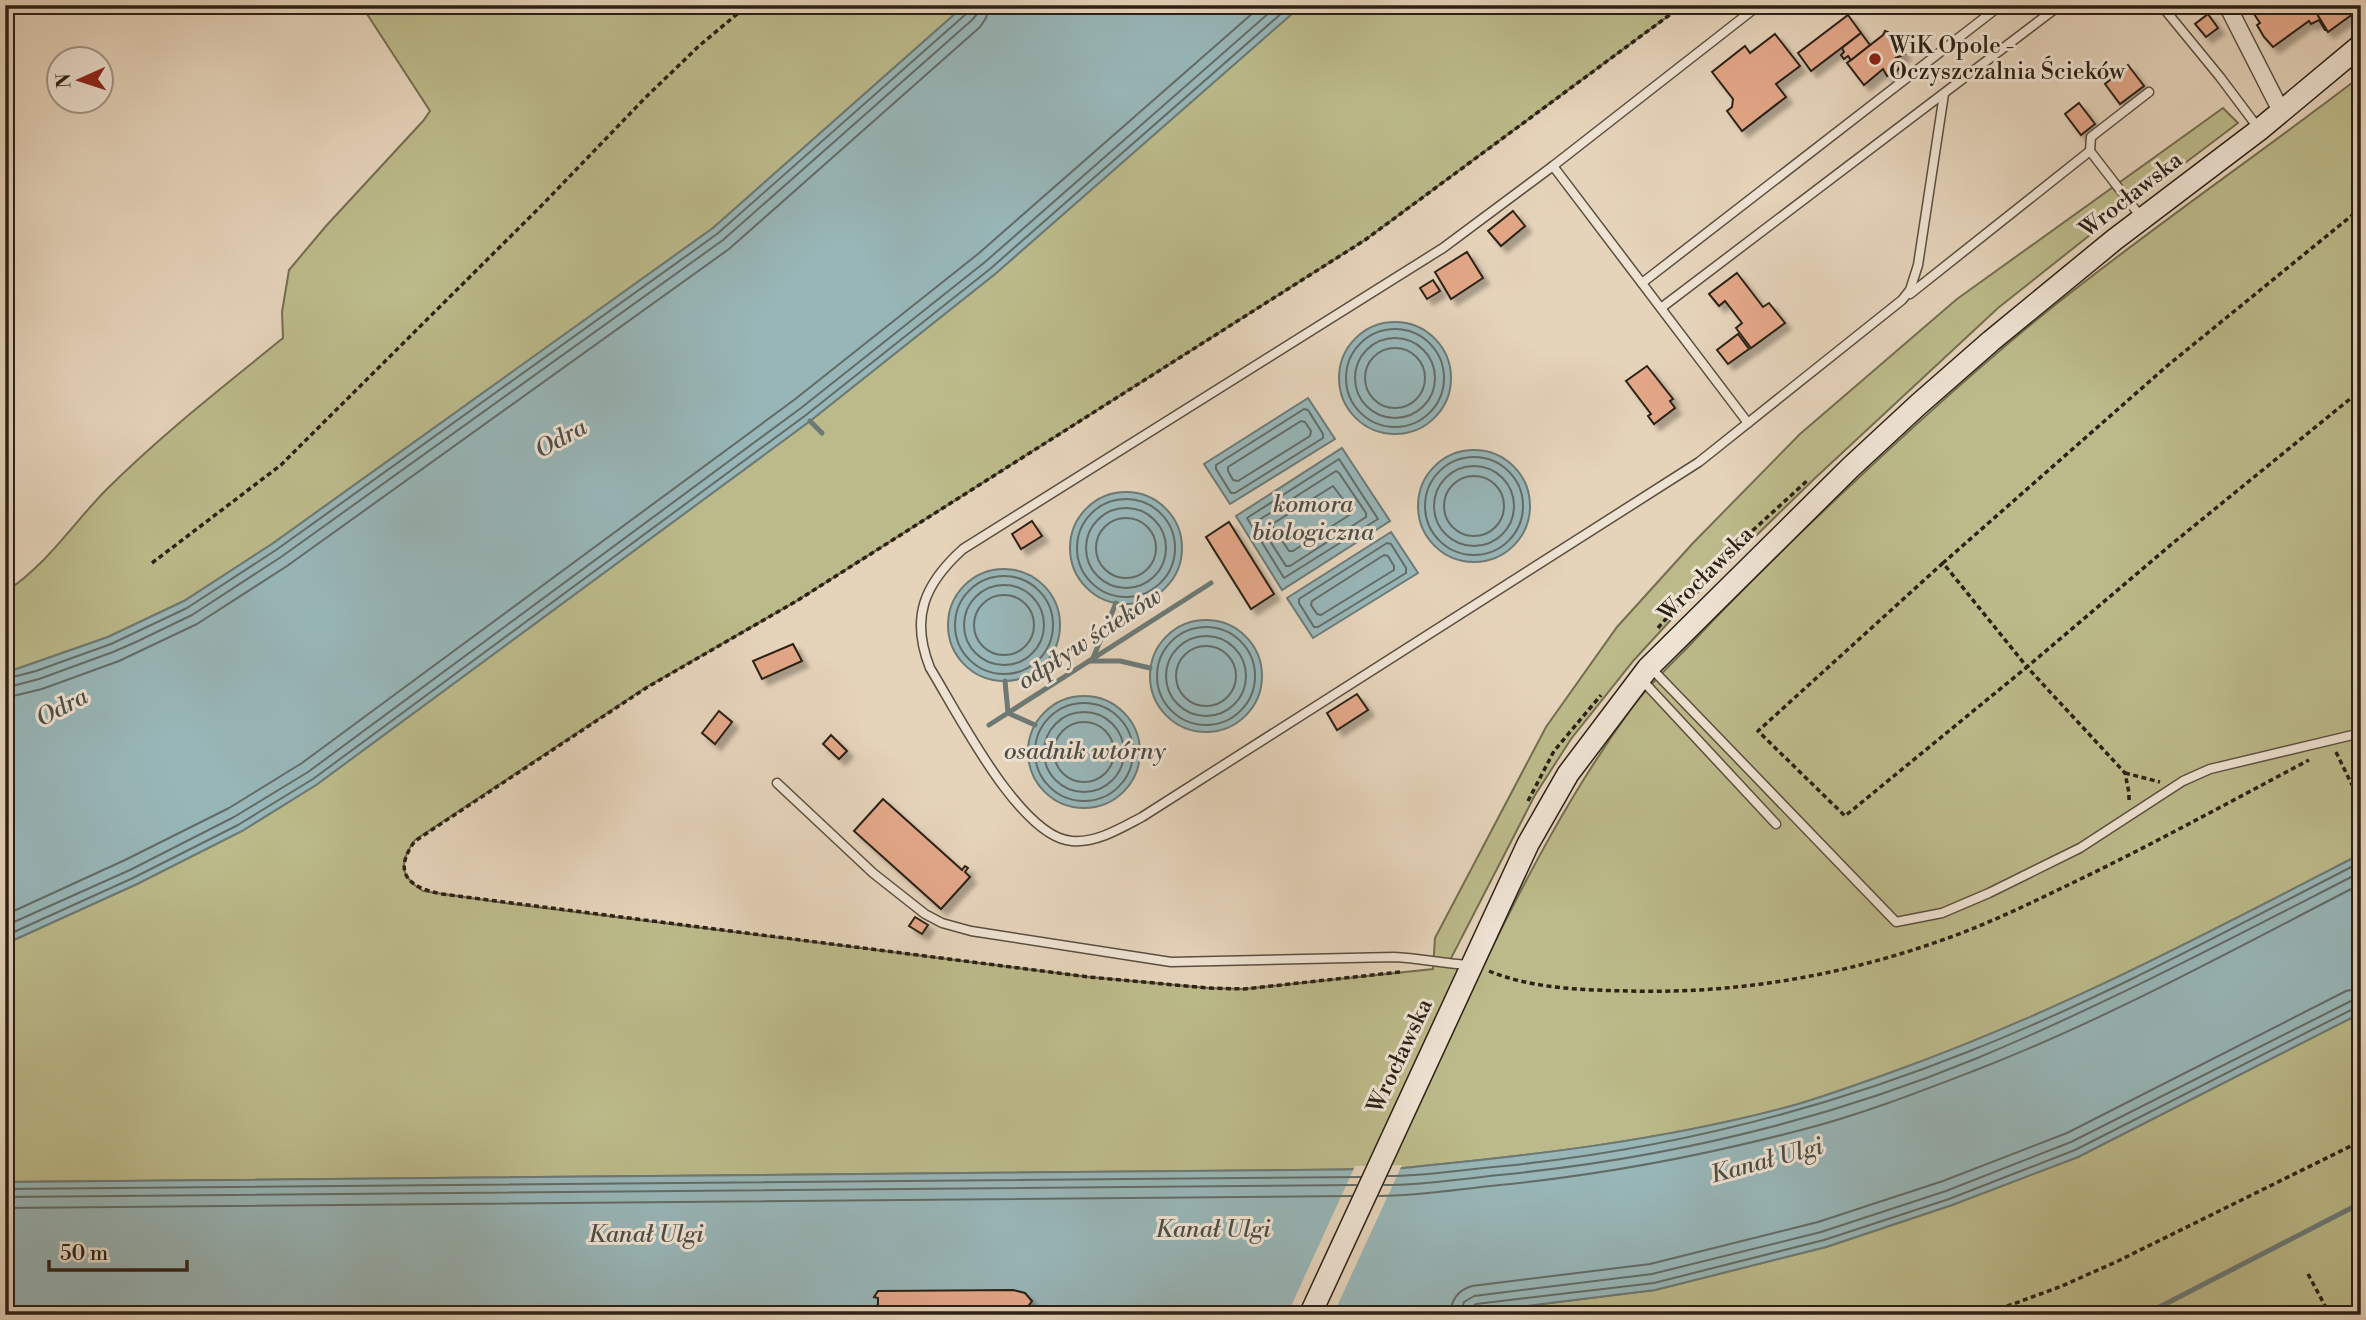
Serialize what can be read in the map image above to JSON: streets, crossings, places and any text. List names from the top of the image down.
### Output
{
  "streets": {
    "main road": ["Wrocławska"]
  },
  "water": [
    "Odra",
    "komora biologiczna",
    "odpływ ścieków",
    "osadnik wtórny",
    "Kanał Ulgi"
  ],
  "places": ["WiK Opole - Oczyszczalnia Ścieków"],
  "scale_bar": "50 m",
  "north": "left"
}
